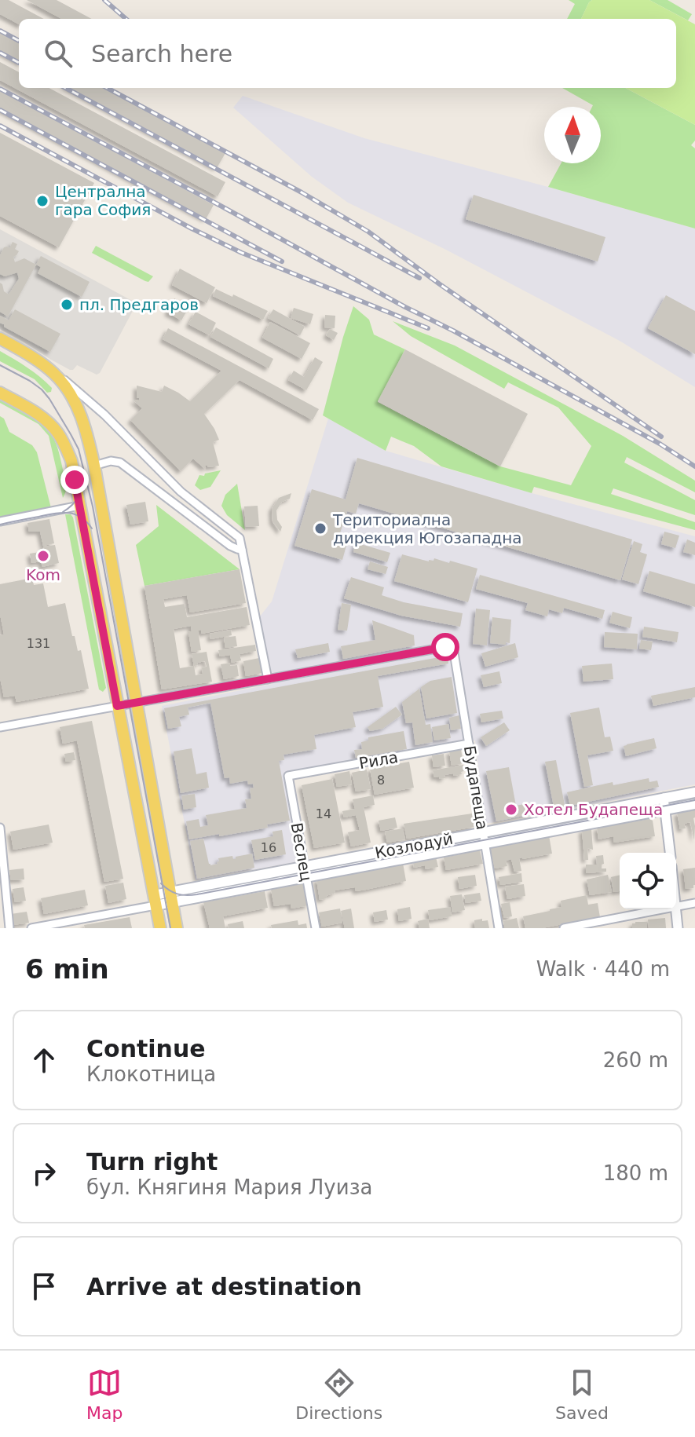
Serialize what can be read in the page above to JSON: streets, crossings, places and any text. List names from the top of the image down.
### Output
{
  "streets": {
    "main road": ["Козлодуй"],
    "street": ["Рила", "Будапеща", "Веслец"]
  },
  "crossings": [
    ["Рила", "Будапеща"],
    ["Рила", "Веслец"],
    ["Будапеща", "Козлодуй"],
    ["Козлодуй", "Веслец"]
  ],
  "places": [
    "Централна гара София",
    "пл. Предгаров",
    "Териториална дирекция Югозападна",
    "Kom",
    "Хотел Будапеща"
  ],
  "house_numbers": [
    "131",
    "8",
    "14",
    "16"
  ],
  "north": "top",
  "page": {
    "search": "Search here",
    "heading": ["6 min", "Walk · 440 m"],
    "list": [
      ["Continue", "Клокотница", "260 m"],
      ["Turn right", "бул. Княгиня Мария Луиза", "180 m"],
      "Arrive at destination"
    ],
    "nav": ["Map", "Directions", "Saved"]
  }
}
